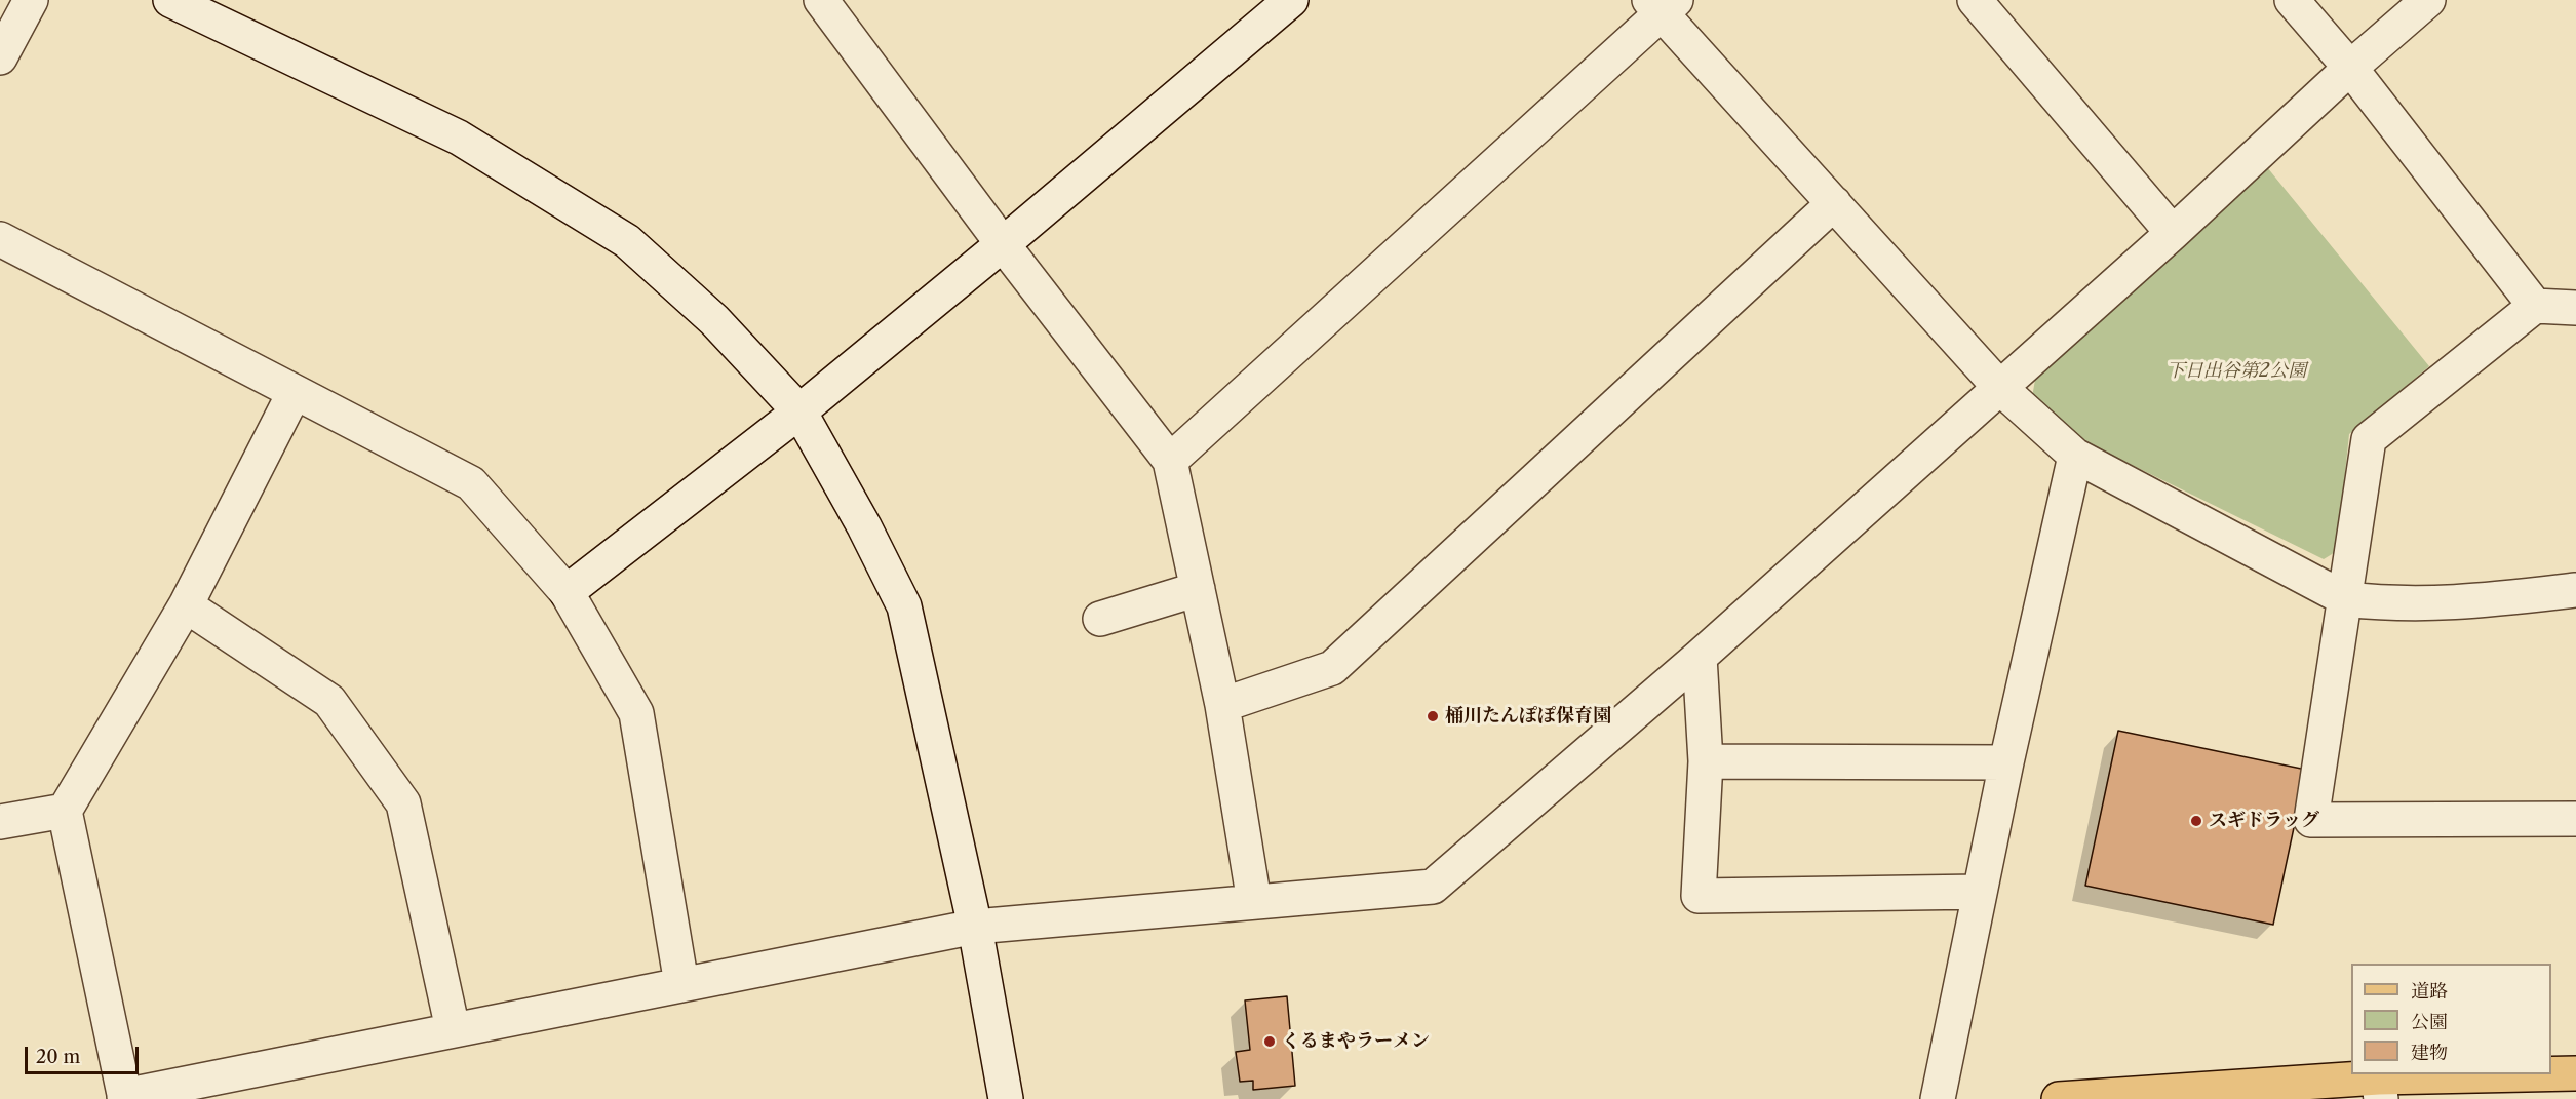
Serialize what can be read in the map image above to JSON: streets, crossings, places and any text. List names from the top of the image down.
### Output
{
  "parks": ["下日出谷第2公園"],
  "places": ["桶川たんぽぽ保育園", "スギドラッグ", "くるまやラーメン"],
  "legend": ["道路", "公園", "建物"],
  "scale_bar": "20 m"
}
